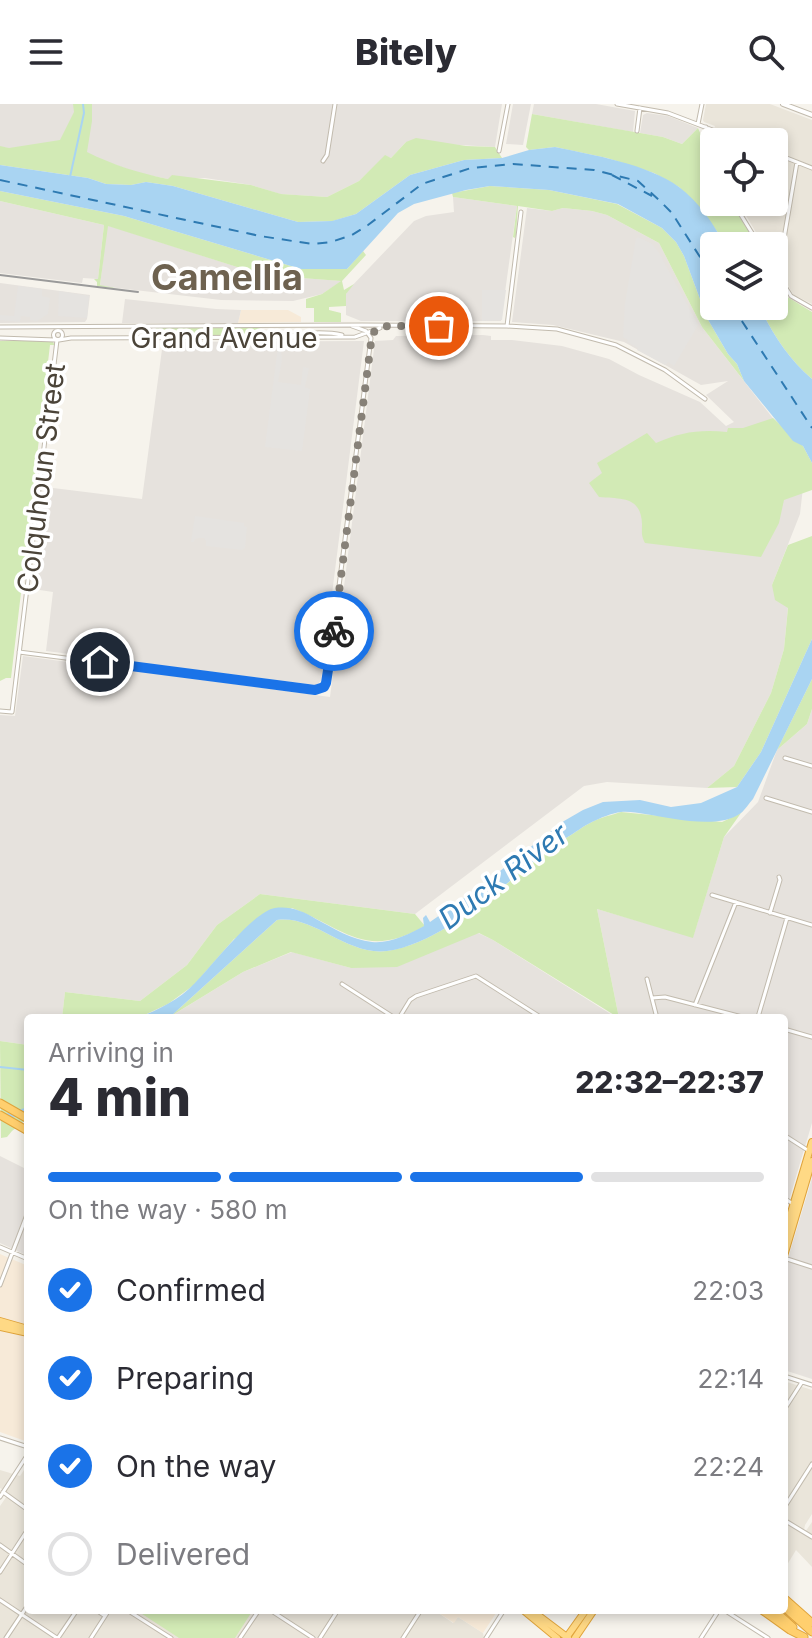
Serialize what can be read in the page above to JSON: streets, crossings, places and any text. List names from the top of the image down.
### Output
{
  "streets": {
    "street": ["Grand Avenue", "Colquhoun Street"]
  },
  "crossings": [
    ["Grand Avenue", "Colquhoun Street"]
  ],
  "districts": ["Camellia"],
  "water": ["Duck River"],
  "page": {
    "header": "Bitely",
    "heading": ["4 min", "Arriving in", "22:32–22:37"],
    "bar": "On the way · 580 m",
    "list": [
      ["Confirmed", "22:03"],
      ["Preparing", "22:14"],
      ["On the way", "22:24"],
      "Delivered"
    ]
  }
}
